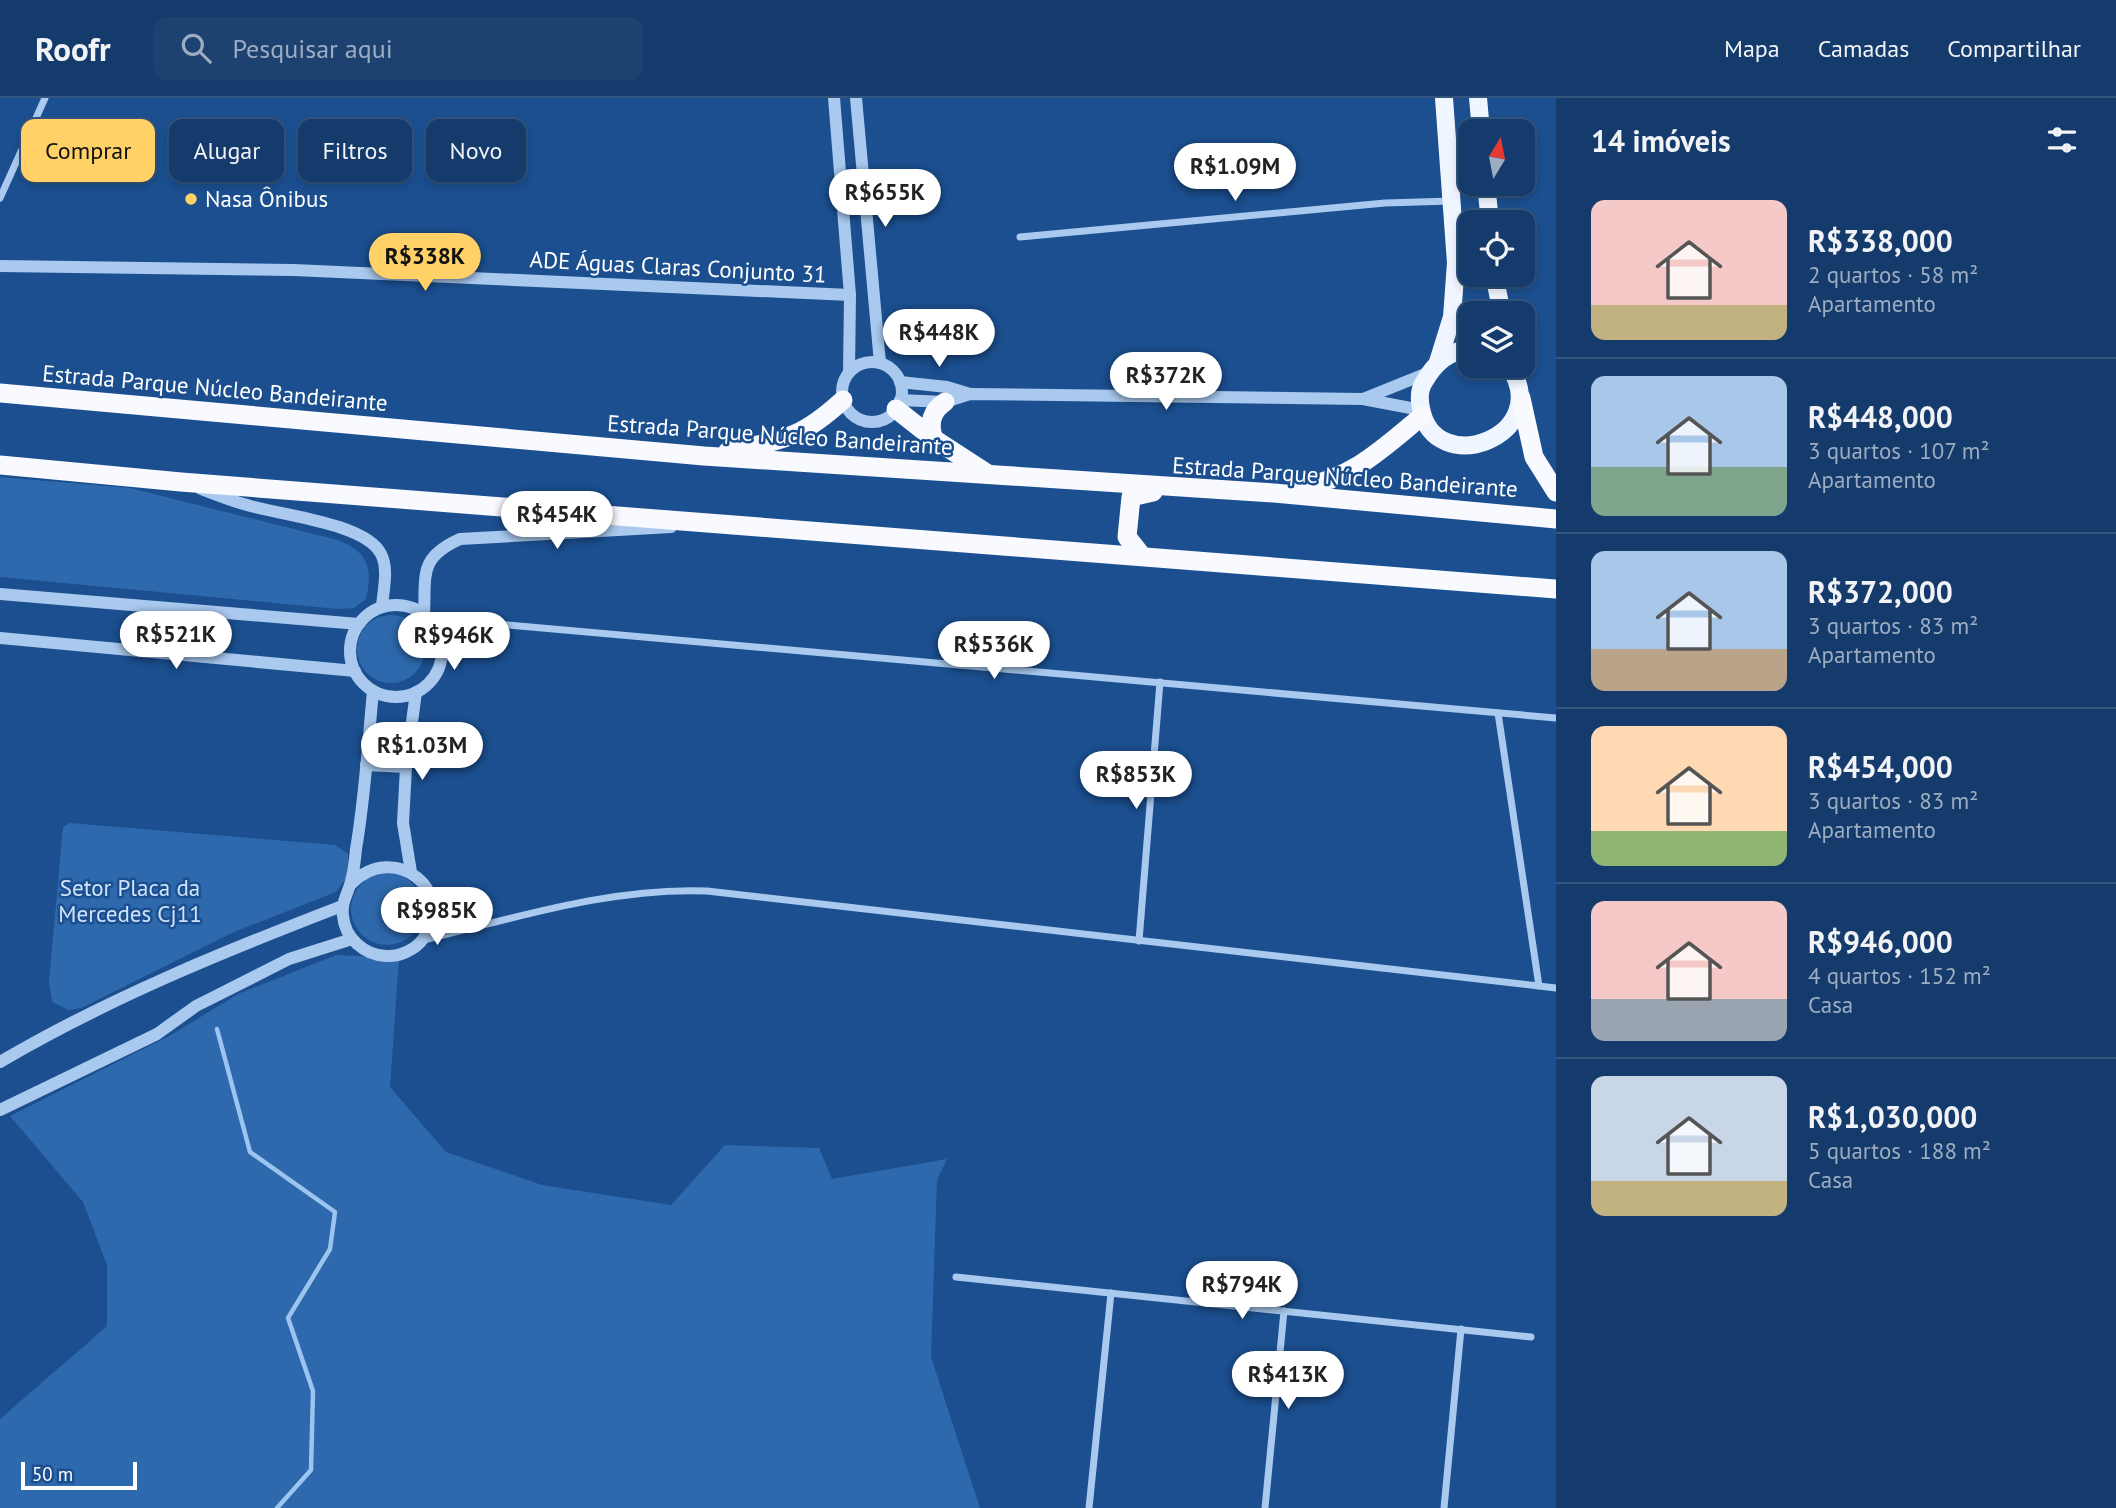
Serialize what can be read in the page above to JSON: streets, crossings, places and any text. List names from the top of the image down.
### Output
{
  "streets": {
    "highway": ["Estrada Parque Núcleo Bandeirante"],
    "street": ["ADE Águas Claras Conjunto 31"]
  },
  "parks": ["Setor Placa da Mercedes Cj11"],
  "places": ["Nasa Ônibus"],
  "scale_bar": "50 m",
  "north": "top",
  "page": {
    "header": "Roofr",
    "search": "Pesquisar aqui",
    "nav": ["Mapa", "Camadas", "Compartilhar"],
    "heading": "14 imóveis",
    "chip": [
      "Comprar",
      "Alugar",
      "Filtros",
      "Novo"
    ],
    "price": [
      "R$1.09M",
      "R$655K",
      "R$338K",
      "R$448K",
      "R$372K",
      "R$454K",
      "R$521K",
      "R$946K",
      "R$536K",
      "R$1.03M",
      "R$853K",
      "R$985K",
      "R$794K",
      "R$413K"
    ],
    "list": [
      {
        "name": "R$338,000",
        "note": "2 quartos · 58 m² · Apartamento"
      },
      {
        "name": "R$448,000",
        "note": "3 quartos · 107 m² · Apartamento"
      },
      {
        "name": "R$372,000",
        "note": "3 quartos · 83 m² · Apartamento"
      },
      {
        "name": "R$454,000",
        "note": "3 quartos · 83 m² · Apartamento"
      },
      {
        "name": "R$946,000",
        "note": "4 quartos · 152 m² · Casa"
      },
      {
        "name": "R$1,030,000",
        "note": "5 quartos · 188 m² · Casa"
      }
    ],
    "scale": "50 m"
  }
}
